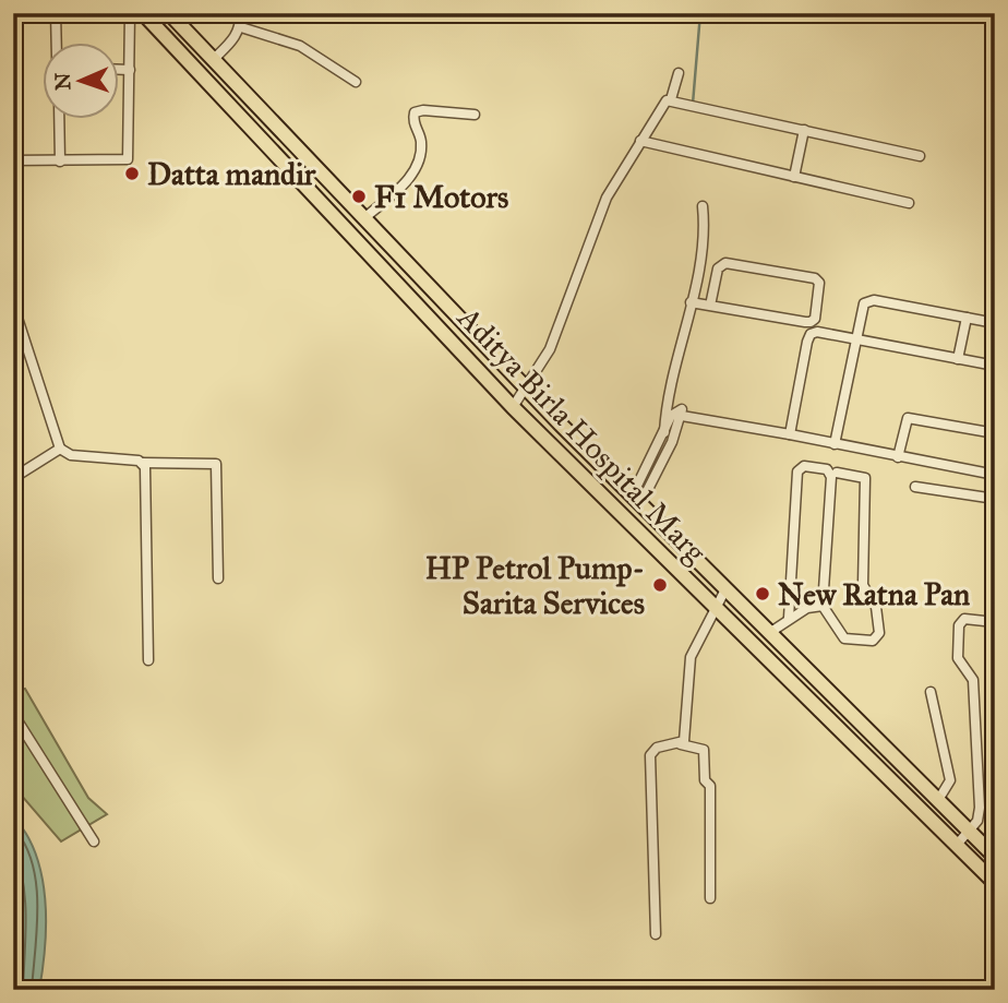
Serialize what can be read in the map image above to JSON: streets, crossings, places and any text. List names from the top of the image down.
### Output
{
  "streets": {
    "main road": ["Aditya Birla Hospital Marg"]
  },
  "places": [
    "Datta mandir",
    "F1 Motors",
    "HP Petrol Pump- Sarita Services",
    "New Ratna Pan"
  ],
  "north": "left"
}
